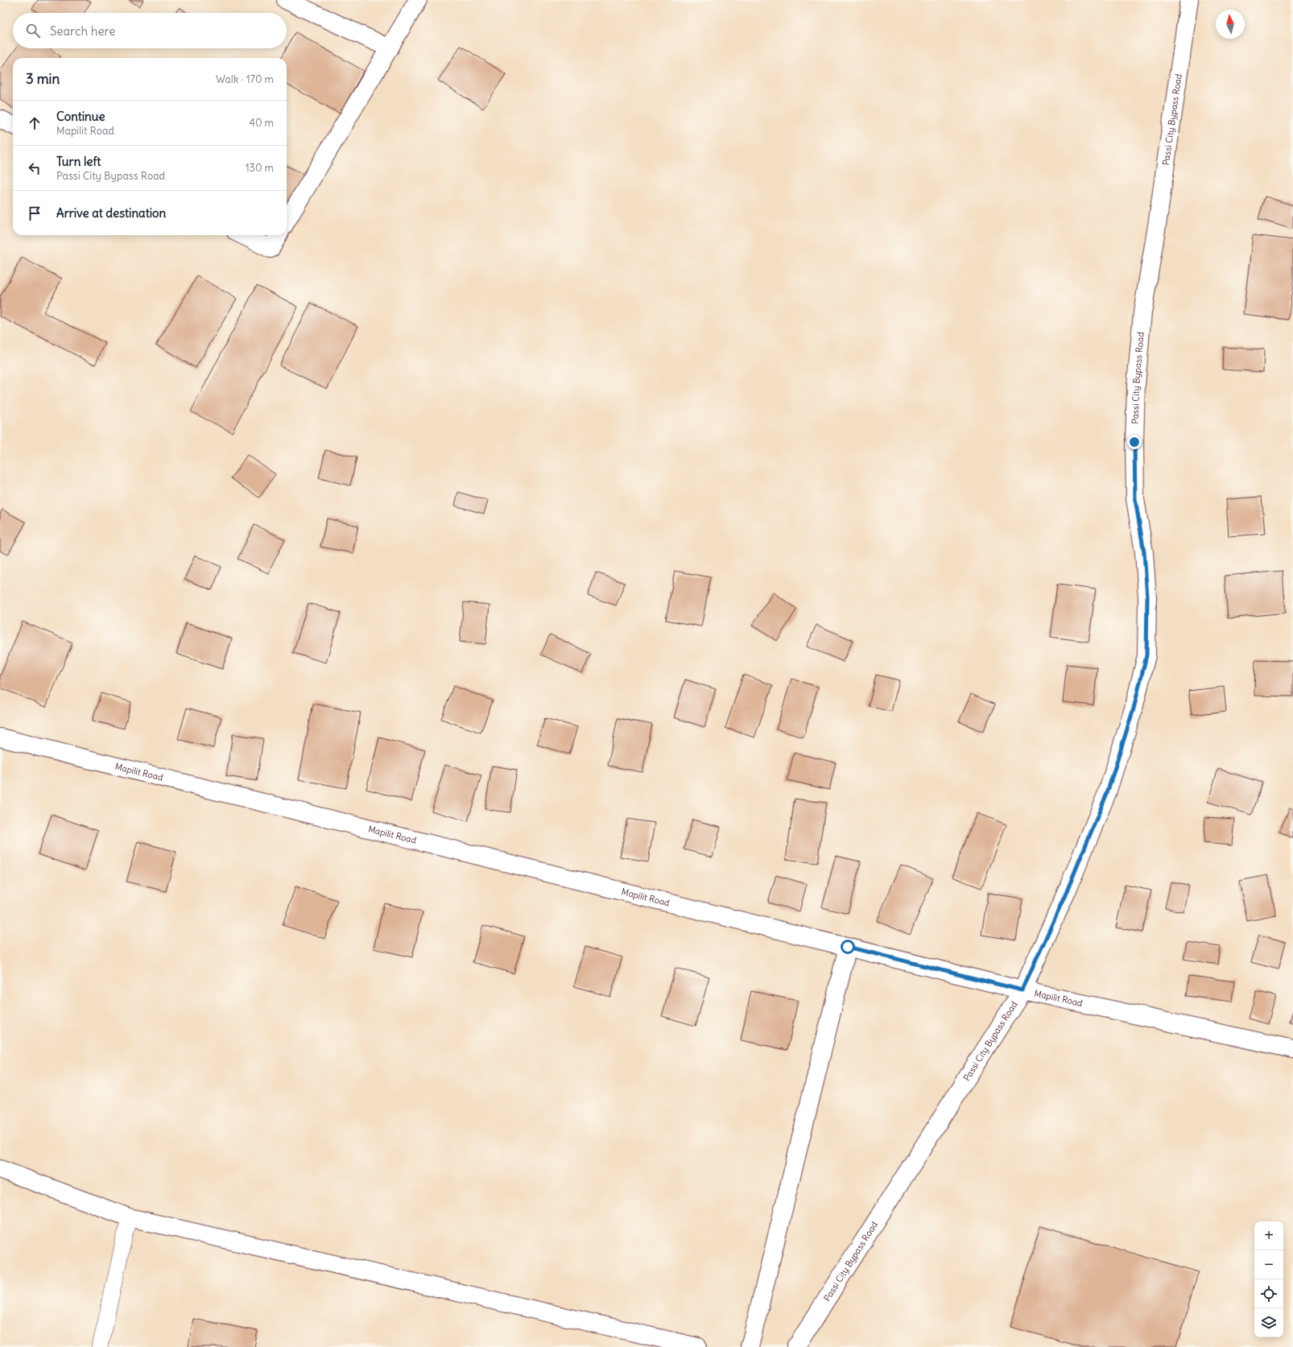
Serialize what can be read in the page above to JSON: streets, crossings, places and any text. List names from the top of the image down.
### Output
{
  "streets": {
    "street": ["Passi City Bypass Road", "Mapilit Road"]
  },
  "crossings": [
    ["Passi City Bypass Road", "Mapilit Road"]
  ],
  "north": "top",
  "page": {
    "search": "Search here",
    "heading": ["3 min", "Walk · 170 m"],
    "list": [
      ["Continue", "Mapilit Road", "40 m"],
      ["Turn left", "Passi City Bypass Road", "130 m"],
      "Arrive at destination"
    ],
    "map_buttons": ["+", "−"]
  }
}
